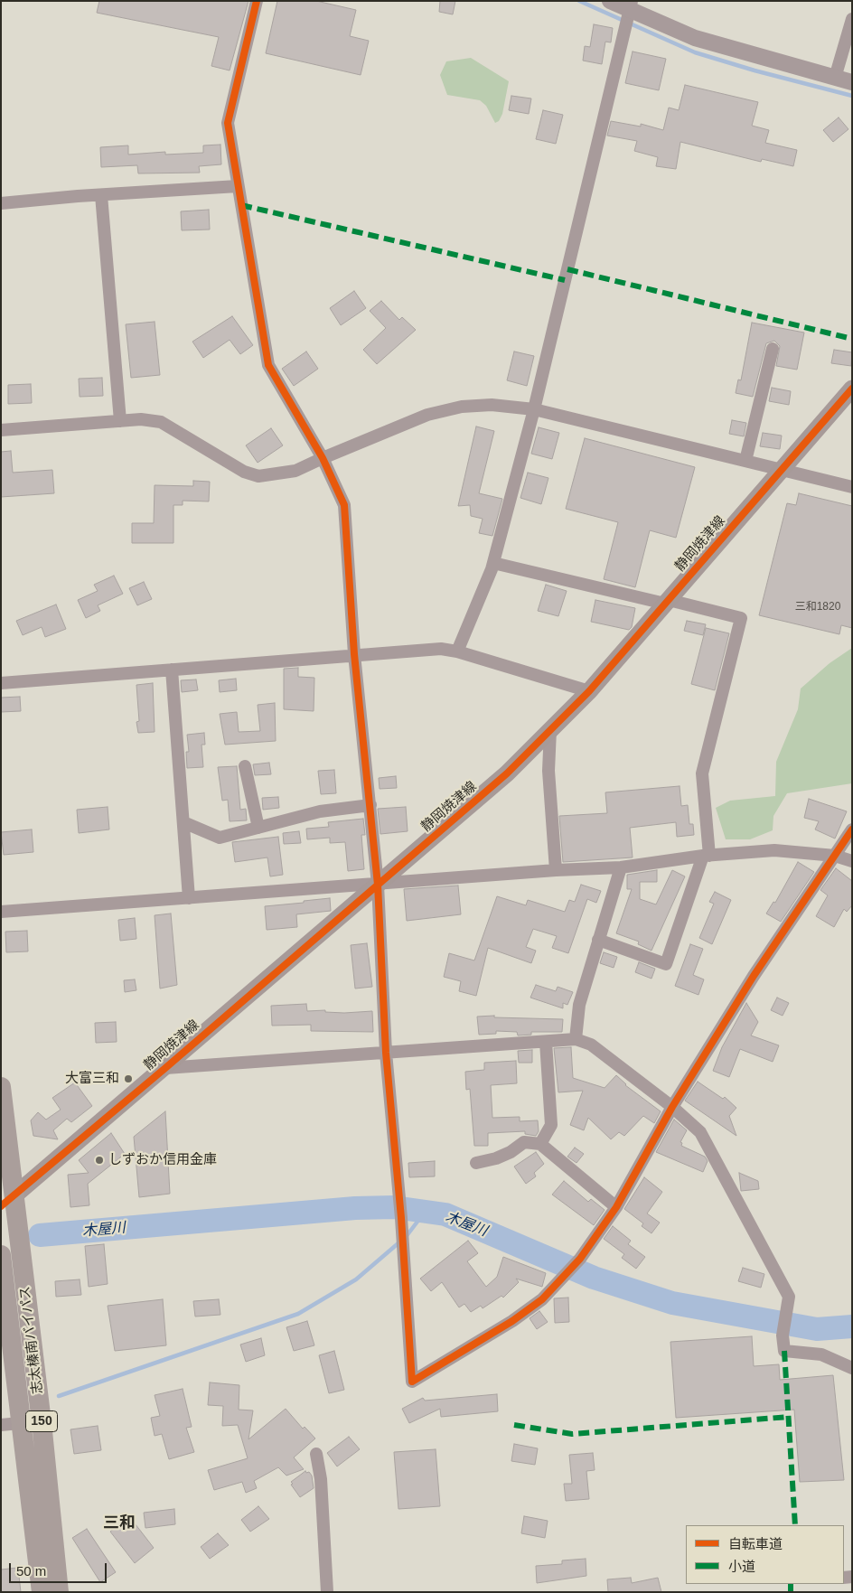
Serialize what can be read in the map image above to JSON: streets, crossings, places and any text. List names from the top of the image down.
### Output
{
  "streets": {
    "highway": ["志太榛南バイパス", "150"],
    "main road": ["静岡焼津線"]
  },
  "crossings": [
    ["静岡焼津線", "志太榛南バイパス"],
    ["静岡焼津線", "150"],
    ["志太榛南バイパス", "150"]
  ],
  "districts": ["三和"],
  "water": ["木屋川"],
  "places": ["大富三和", "しずおか信用金庫"],
  "house_numbers": ["三和1820"],
  "legend": ["自転車道", "小道"],
  "scale_bar": "50 m"
}
